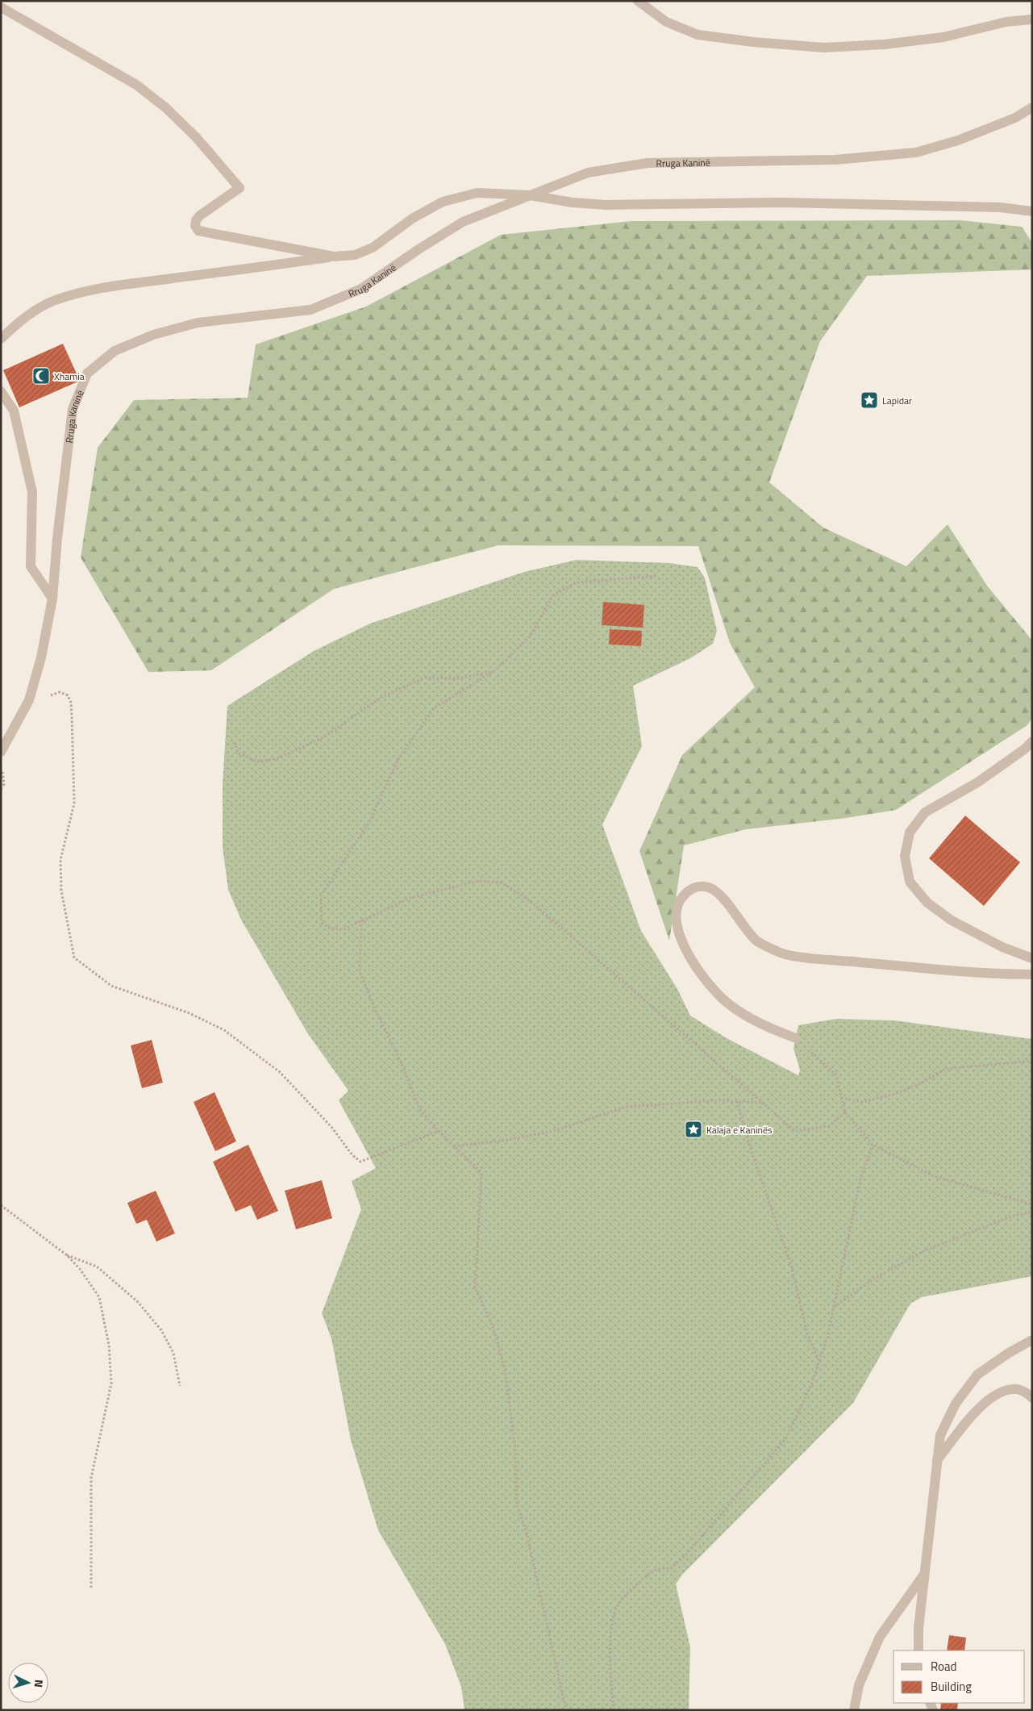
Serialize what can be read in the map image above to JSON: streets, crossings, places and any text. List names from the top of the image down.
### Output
{
  "streets": {
    "street": ["Rruga Kaninë"]
  },
  "places": {
    "mosque": ["Xhamia"],
    "place": ["Lapidar", "Kalaja e Kaninës"]
  },
  "legend": ["Road", "Building"],
  "north": "right"
}
